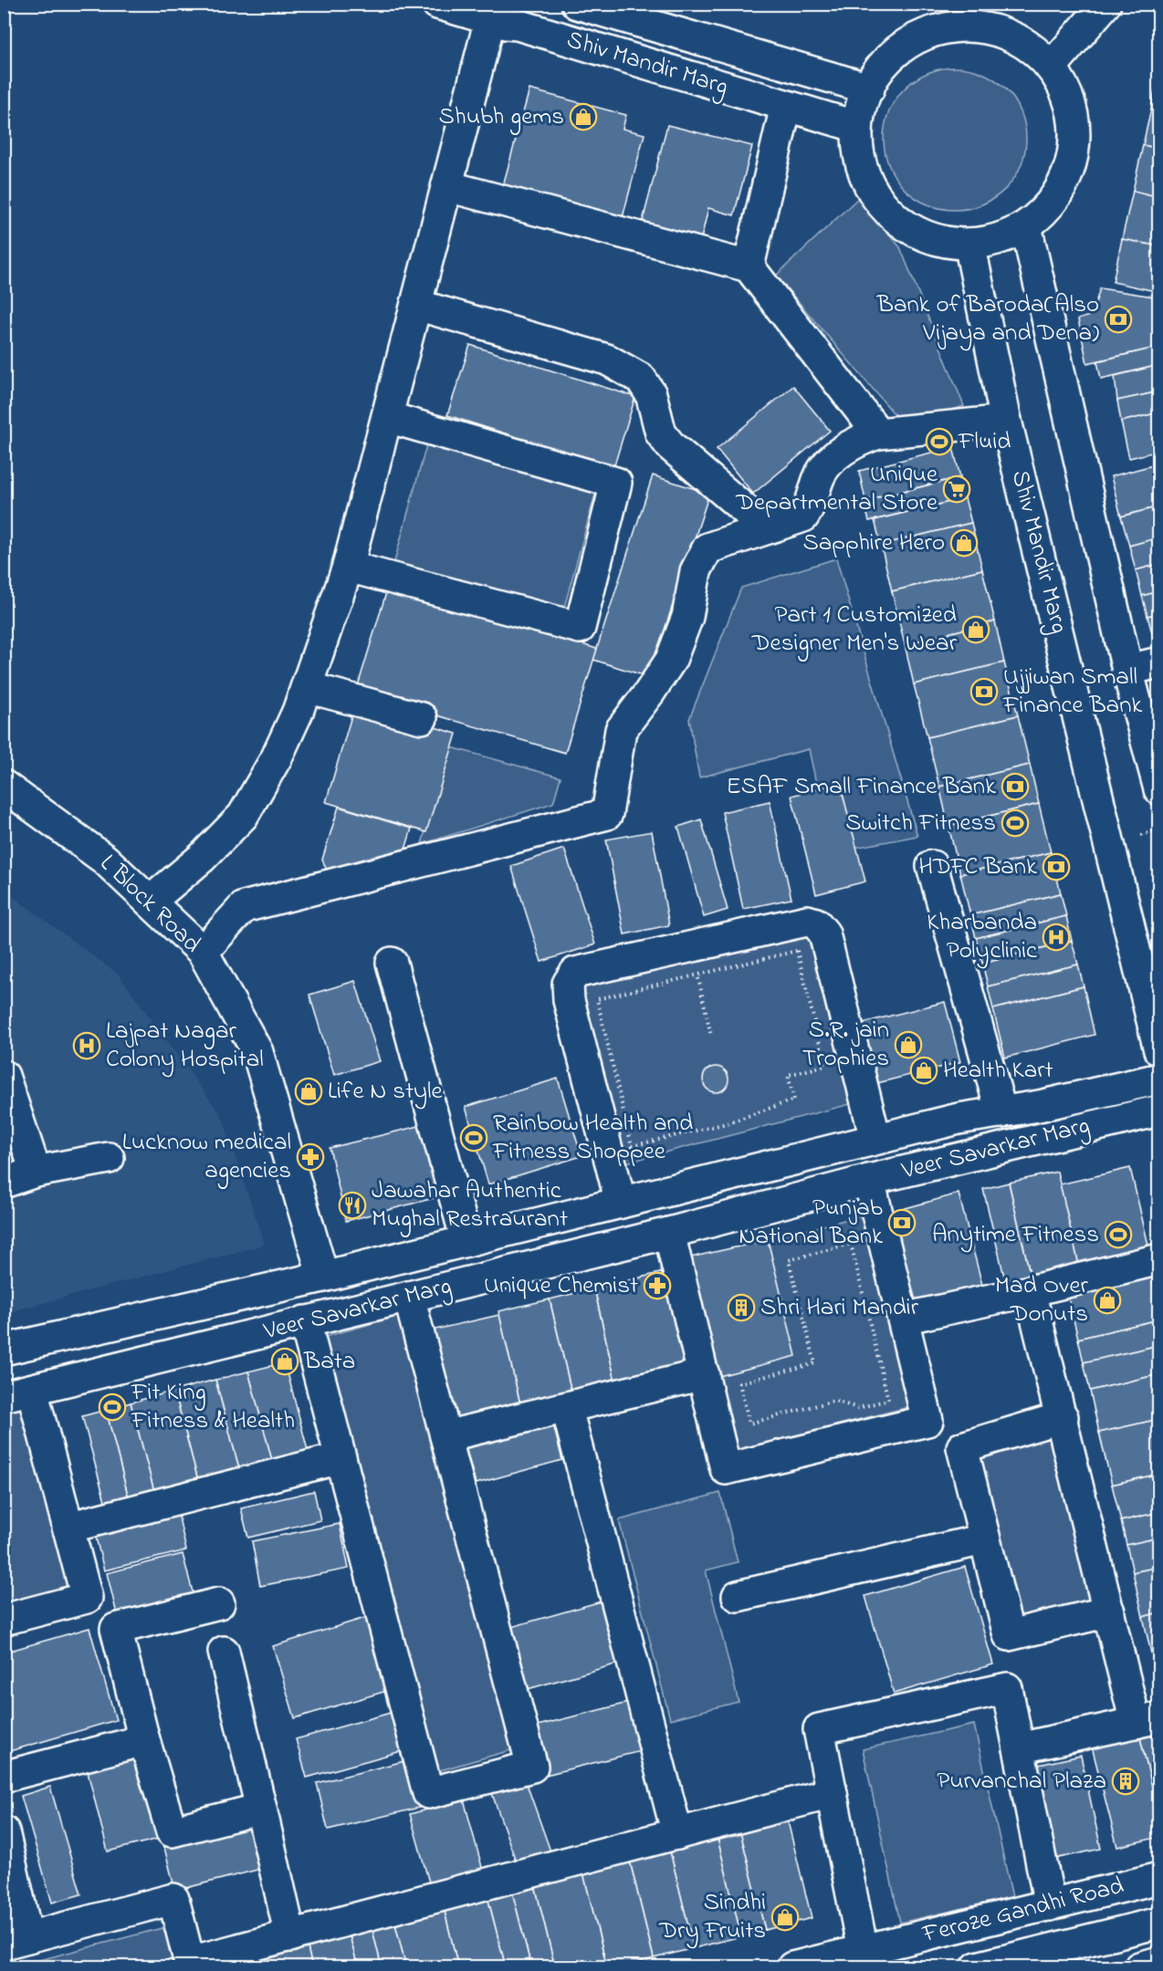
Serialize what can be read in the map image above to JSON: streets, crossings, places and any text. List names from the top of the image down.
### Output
{
  "streets": {
    "street": [
      "Shiv Mandir Marg",
      "L Block Road",
      "Veer Savarkar Marg",
      "Feroze Gandhi Road"
    ]
  },
  "crossings": [
    ["L Block Road", "Veer Savarkar Marg"]
  ],
  "places": {
    "shop": [
      "Shubh gems",
      "Sapphire Hero",
      "Part 1 Customized Designer Men's Wear",
      "S.R. jain Trophies",
      "Health Kart",
      "Life N style",
      "Mad Over Donuts",
      "Bata",
      "Sindhi Dry Fruits"
    ],
    "bank": [
      "Bank of Baroda(Also Vijaya and Dena)",
      "Ujjiwan Small Finance Bank",
      "ESAF Small Finance Bank",
      "HDFC Bank",
      "Punjab National Bank"
    ],
    "sports": [
      "Fluid",
      "Switch Fitness",
      "Rainbow Health and Fitness Shoppee",
      "Anytime Fitness",
      "Fit King Fitness & Health"
    ],
    "supermarket": ["Unique Departmental Store"],
    "hospital": ["Kharbanda Polyclinic", "Lajpat Nagar Colony Hospital"],
    "pharmacy": ["Lucknow medical agencies", "Unique Chemist"],
    "restaurant": ["Jawahar Authentic Mughal Restraurant"],
    "building": ["Shri Hari Mandir", "Purvanchal Plaza"]
  }
}
